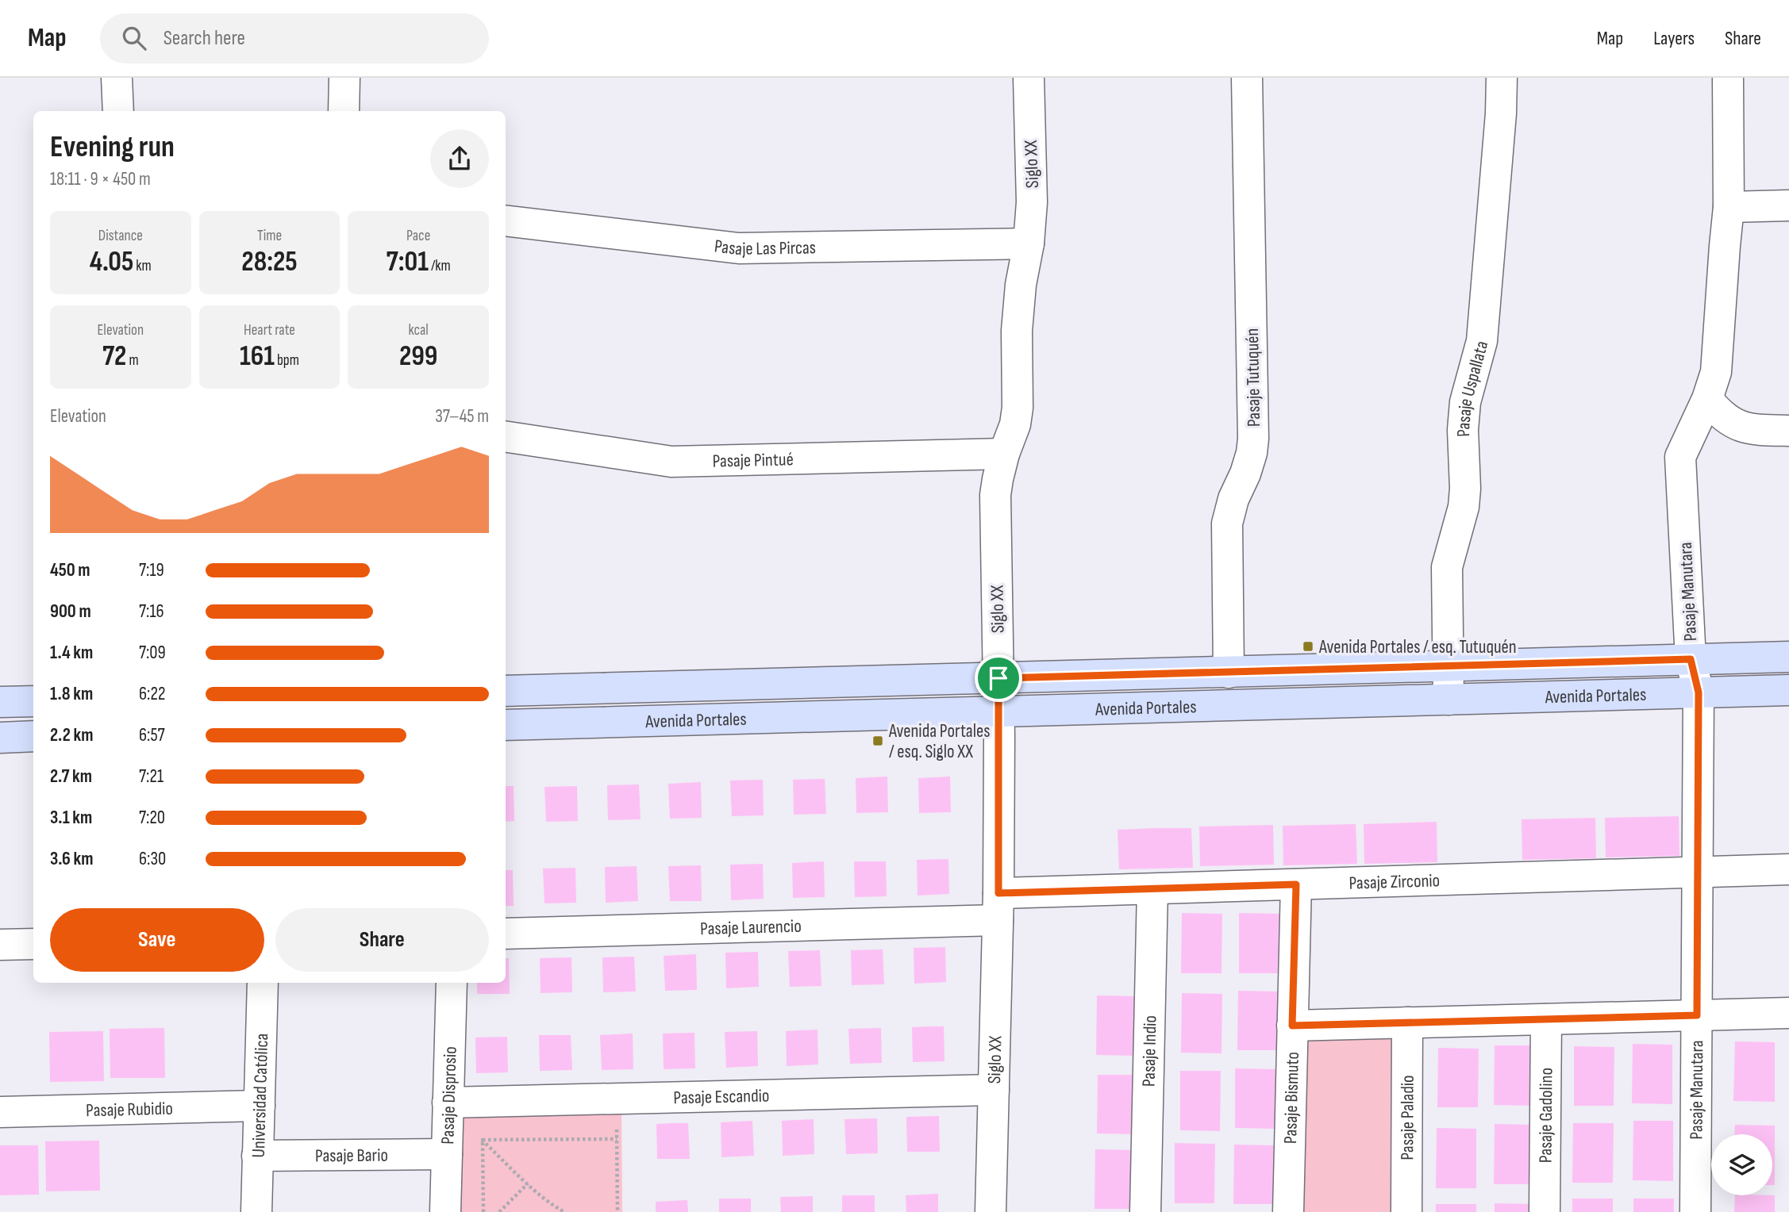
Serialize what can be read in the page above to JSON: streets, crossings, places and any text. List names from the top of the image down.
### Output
{
  "streets": {
    "main road": ["Avenida Portales"],
    "street": [
      "Siglo XX",
      "Pasaje Las Pircas",
      "Pasaje Tutuquén",
      "Pasaje Uspallata",
      "Pasaje Pintué",
      "Pasaje Manutara",
      "Pasaje Zirconio",
      "Pasaje Laurencio",
      "Pasaje Indio",
      "Pasaje Escandio",
      "Universidad Católica",
      "Pasaje Disprosio",
      "Pasaje Bismuto",
      "Pasaje Rubidio",
      "Pasaje Gadolino",
      "Pasaje Paladio",
      "Pasaje Bario"
    ]
  },
  "crossings": [
    ["Siglo XX", "Pasaje Las Pircas"],
    ["Siglo XX", "Pasaje Pintué"],
    ["Siglo XX", "Avenida Portales"],
    ["Siglo XX", "Pasaje Zirconio"],
    ["Siglo XX", "Pasaje Laurencio"],
    ["Siglo XX", "Pasaje Escandio"],
    ["Pasaje Tutuquén", "Avenida Portales"],
    ["Pasaje Uspallata", "Avenida Portales"],
    ["Pasaje Manutara", "Avenida Portales"],
    ["Pasaje Manutara", "Pasaje Zirconio"],
    ["Pasaje Zirconio", "Pasaje Laurencio"],
    ["Pasaje Zirconio", "Pasaje Indio"],
    ["Pasaje Zirconio", "Pasaje Bismuto"],
    ["Pasaje Escandio", "Pasaje Disprosio"],
    ["Universidad Católica", "Pasaje Rubidio"],
    ["Universidad Católica", "Pasaje Bario"],
    ["Pasaje Disprosio", "Pasaje Bario"]
  ],
  "places": {
    "transit": ["Avenida Portales / esq. Tutuquén", "Avenida Portales / esq. Siglo XX"]
  },
  "page": {
    "header": "Map",
    "search": "Search here",
    "nav": ["Map", "Layers", "Share"],
    "heading": ["Evening run", "18:11 · 9 × 450 m"],
    "stats": [
      ["Distance", "4.05 km"],
      ["Time", "28:25"],
      ["Pace", "7:01 /km"],
      ["Elevation", "72 m"],
      ["Heart rate", "161 bpm"],
      ["kcal", "299"]
    ],
    "chart": ["Elevation", "37–45 m"],
    "list": [
      {
        "name": "450 m",
        "note": "7:19"
      },
      {
        "name": "900 m",
        "note": "7:16"
      },
      {
        "name": "1.4 km",
        "note": "7:09"
      },
      {
        "name": "1.8 km",
        "note": "6:22"
      },
      {
        "name": "2.2 km",
        "note": "6:57"
      },
      {
        "name": "2.7 km",
        "note": "7:21"
      },
      {
        "name": "3.1 km",
        "note": "7:20"
      },
      {
        "name": "3.6 km",
        "note": "6:30"
      }
    ],
    "buttons": ["Save", "Share"]
  }
}
